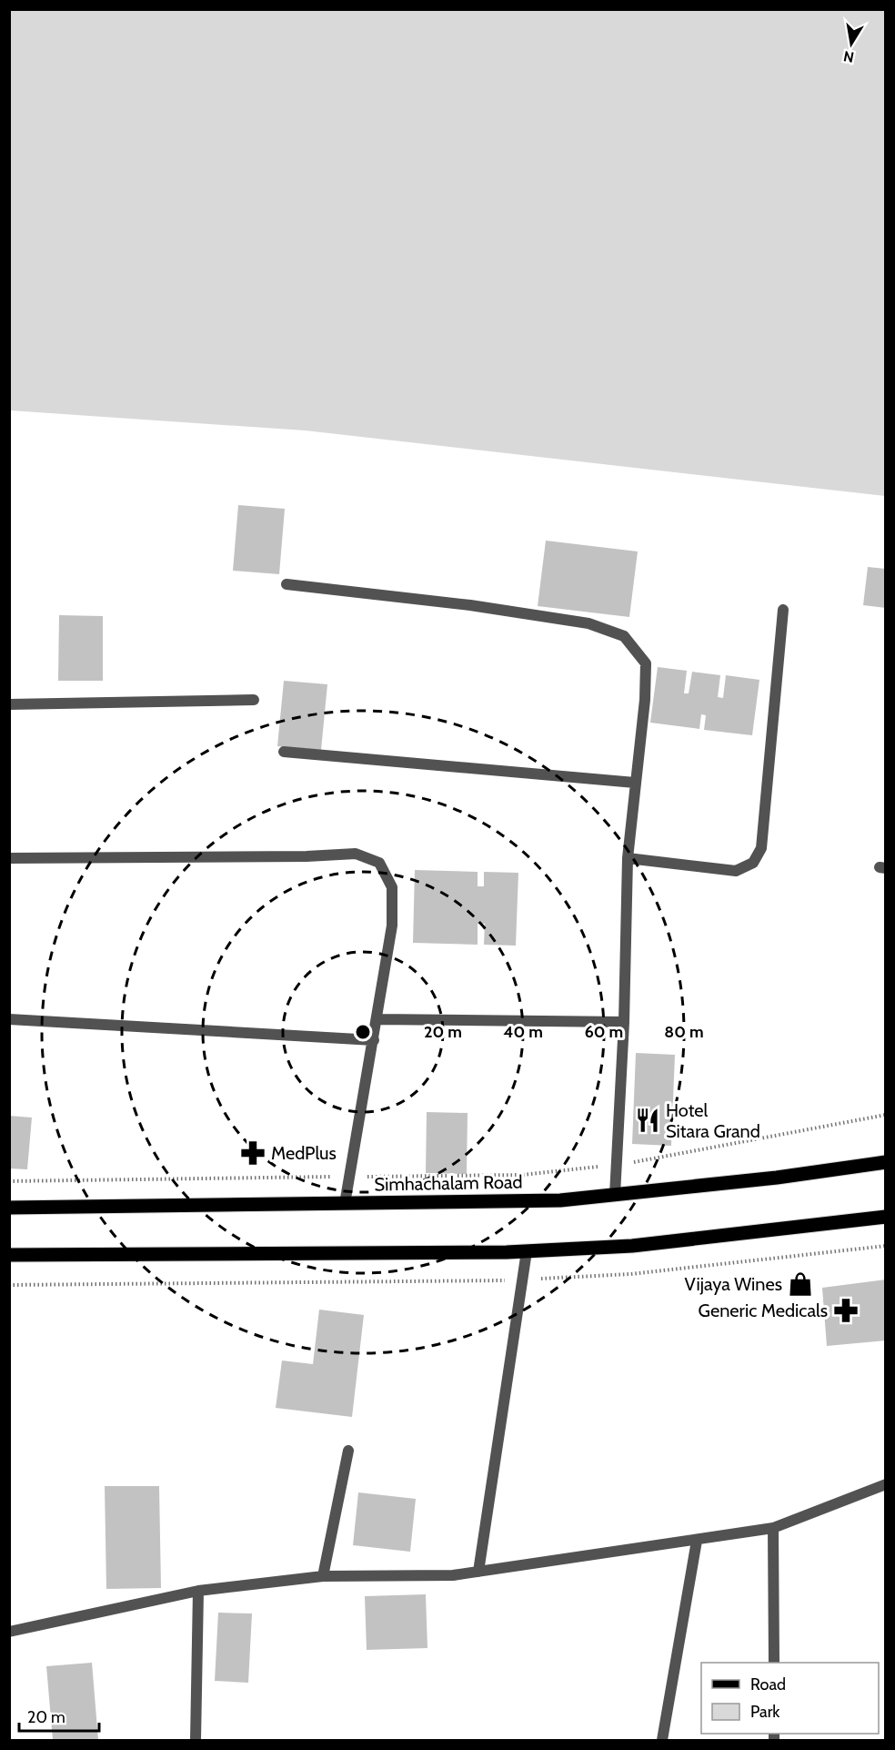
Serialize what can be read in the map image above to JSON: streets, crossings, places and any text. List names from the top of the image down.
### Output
{
  "streets": {
    "main road": ["Simhachalam Road"]
  },
  "places": {
    "restaurant": ["Hotel Sitara Grand"],
    "pharmacy": ["MedPlus", "Generic Medicals"],
    "shop": ["Vijaya Wines"]
  },
  "legend": ["Road", "Park"],
  "scale_bar": "20 m",
  "north": "bottom",
  "rings": [
    "20 m",
    "40 m",
    "60 m",
    "80 m"
  ]
}
